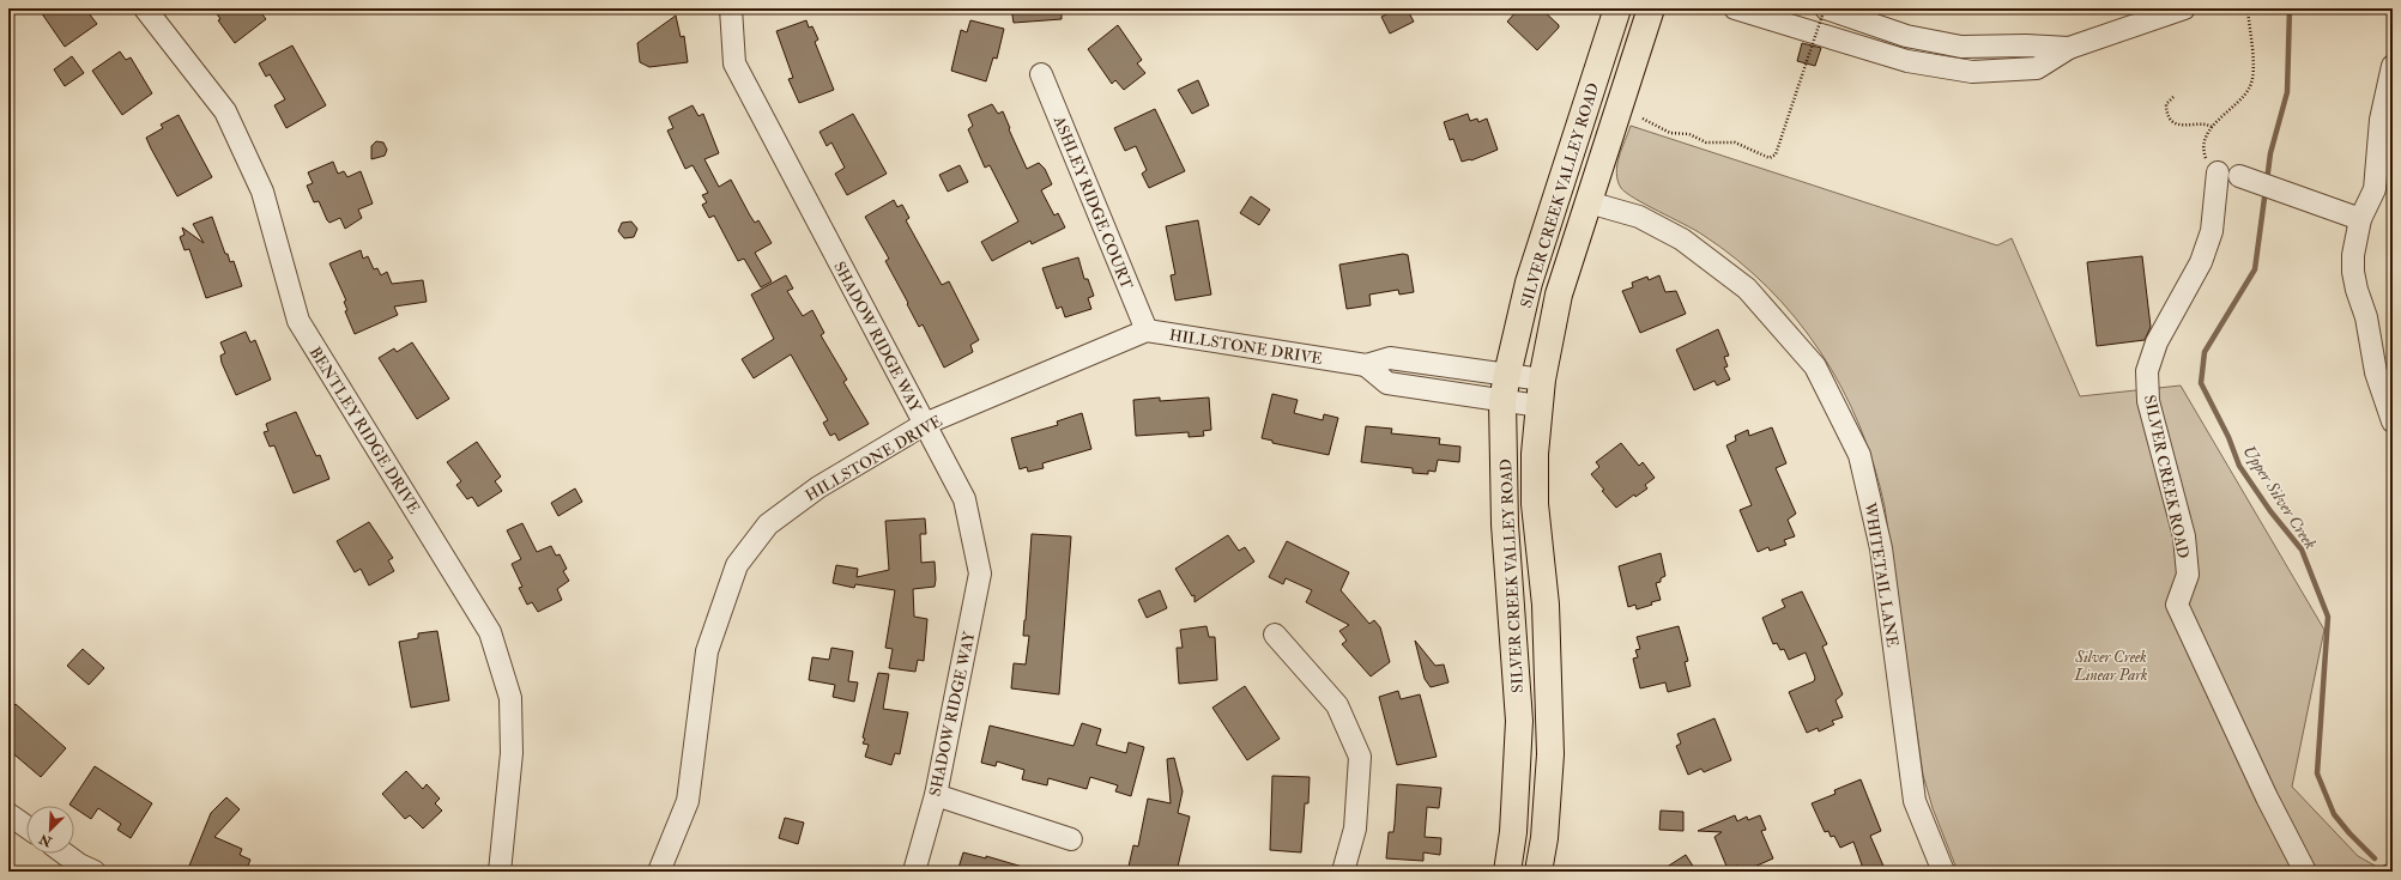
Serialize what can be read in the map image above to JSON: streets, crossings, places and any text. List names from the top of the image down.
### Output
{
  "streets": {
    "main road": ["SILVER CREEK VALLEY ROAD"],
    "street": [
      "ASHLEY RIDGE COURT",
      "SHADOW RIDGE WAY",
      "HILLSTONE DRIVE",
      "BENTLEY RIDGE DRIVE",
      "SILVER CREEK ROAD",
      "WHITETAIL LANE"
    ]
  },
  "crossings": [
    ["SILVER CREEK VALLEY ROAD", "HILLSTONE DRIVE"],
    ["SILVER CREEK VALLEY ROAD", "WHITETAIL LANE"],
    ["ASHLEY RIDGE COURT", "HILLSTONE DRIVE"],
    ["SHADOW RIDGE WAY", "HILLSTONE DRIVE"]
  ],
  "water": ["Upper Silver Creek"],
  "parks": ["Silver Creek Linear Park"],
  "north": "bottom left"
}
